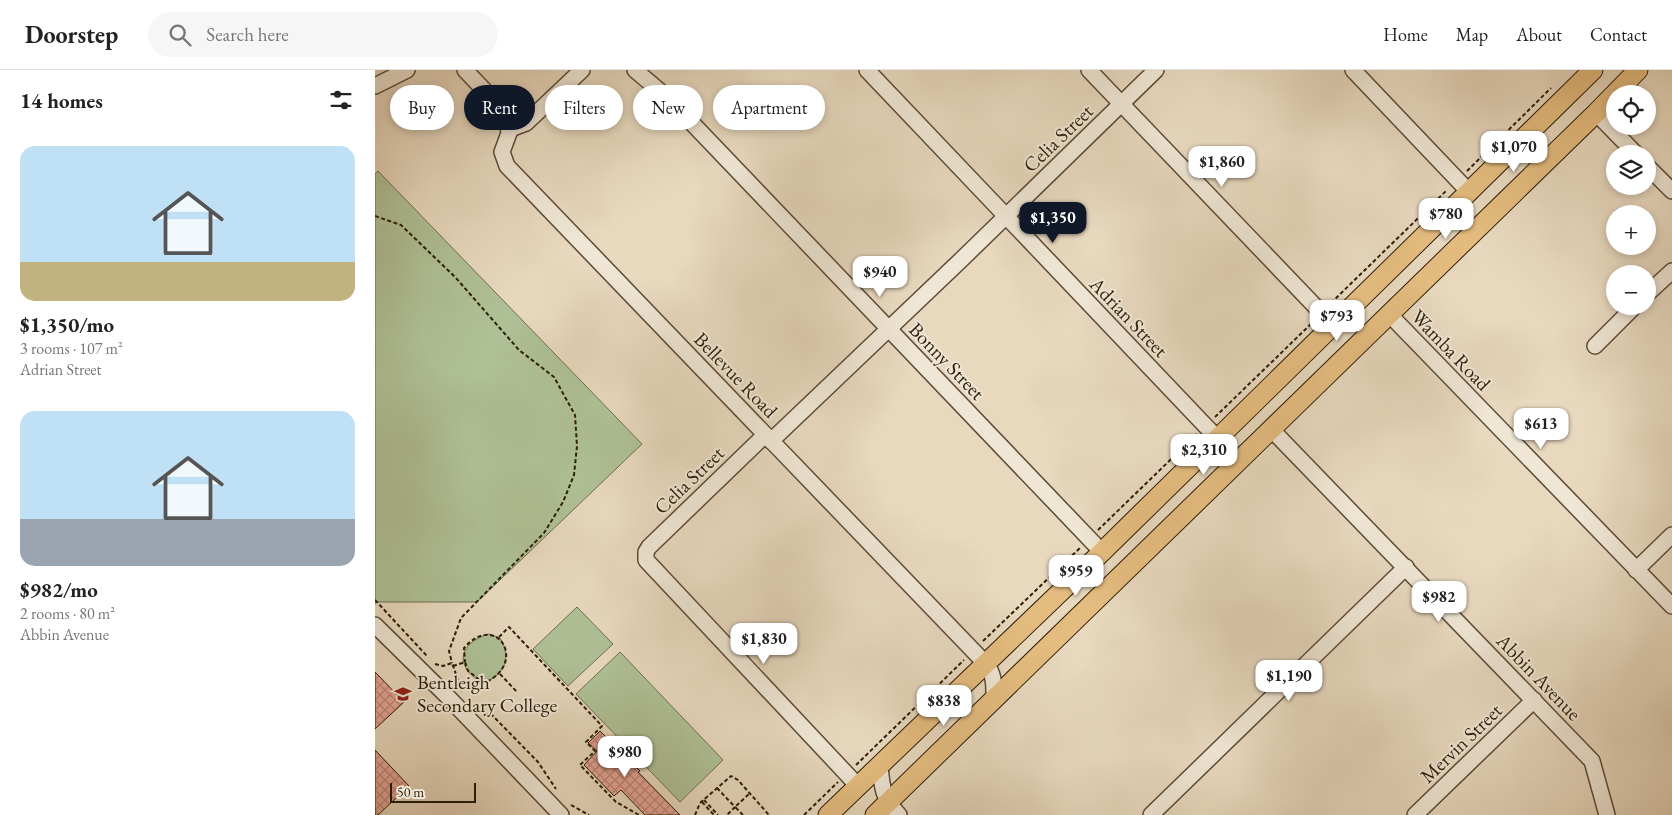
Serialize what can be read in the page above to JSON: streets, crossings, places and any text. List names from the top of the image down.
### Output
{
  "streets": {
    "street": [
      "Celia Street",
      "Adrian Street",
      "Wamba Road",
      "Bonny Street",
      "Bellevue Road",
      "Abbin Avenue",
      "Mervin Street"
    ]
  },
  "crossings": [
    ["Celia Street", "Adrian Street"],
    ["Celia Street", "Bonny Street"],
    ["Celia Street", "Bellevue Road"],
    ["Abbin Avenue", "Mervin Street"]
  ],
  "places": {
    "school or university": ["Bentleigh Secondary College"]
  },
  "scale_bar": "50 m",
  "page": {
    "header": "Doorstep",
    "search": "Search here",
    "nav": [
      "Home",
      "Map",
      "About",
      "Contact"
    ],
    "heading": "14 homes",
    "map_buttons": ["+", "−"],
    "chip": [
      "Buy",
      "Rent",
      "Filters",
      "New",
      "Apartment"
    ],
    "list": [
      {
        "name": "$1,350/mo",
        "note": "3 rooms · 107 m² · Adrian Street"
      },
      {
        "name": "$982/mo",
        "note": "2 rooms · 80 m² · Abbin Avenue"
      }
    ],
    "price": [
      "$1,070",
      "$1,860",
      "$780",
      "$1,350",
      "$940",
      "$793",
      "$613",
      "$2,310",
      "$959",
      "$982",
      "$1,830",
      "$1,190",
      "$838",
      "$980"
    ],
    "scale": "50 m"
  }
}
